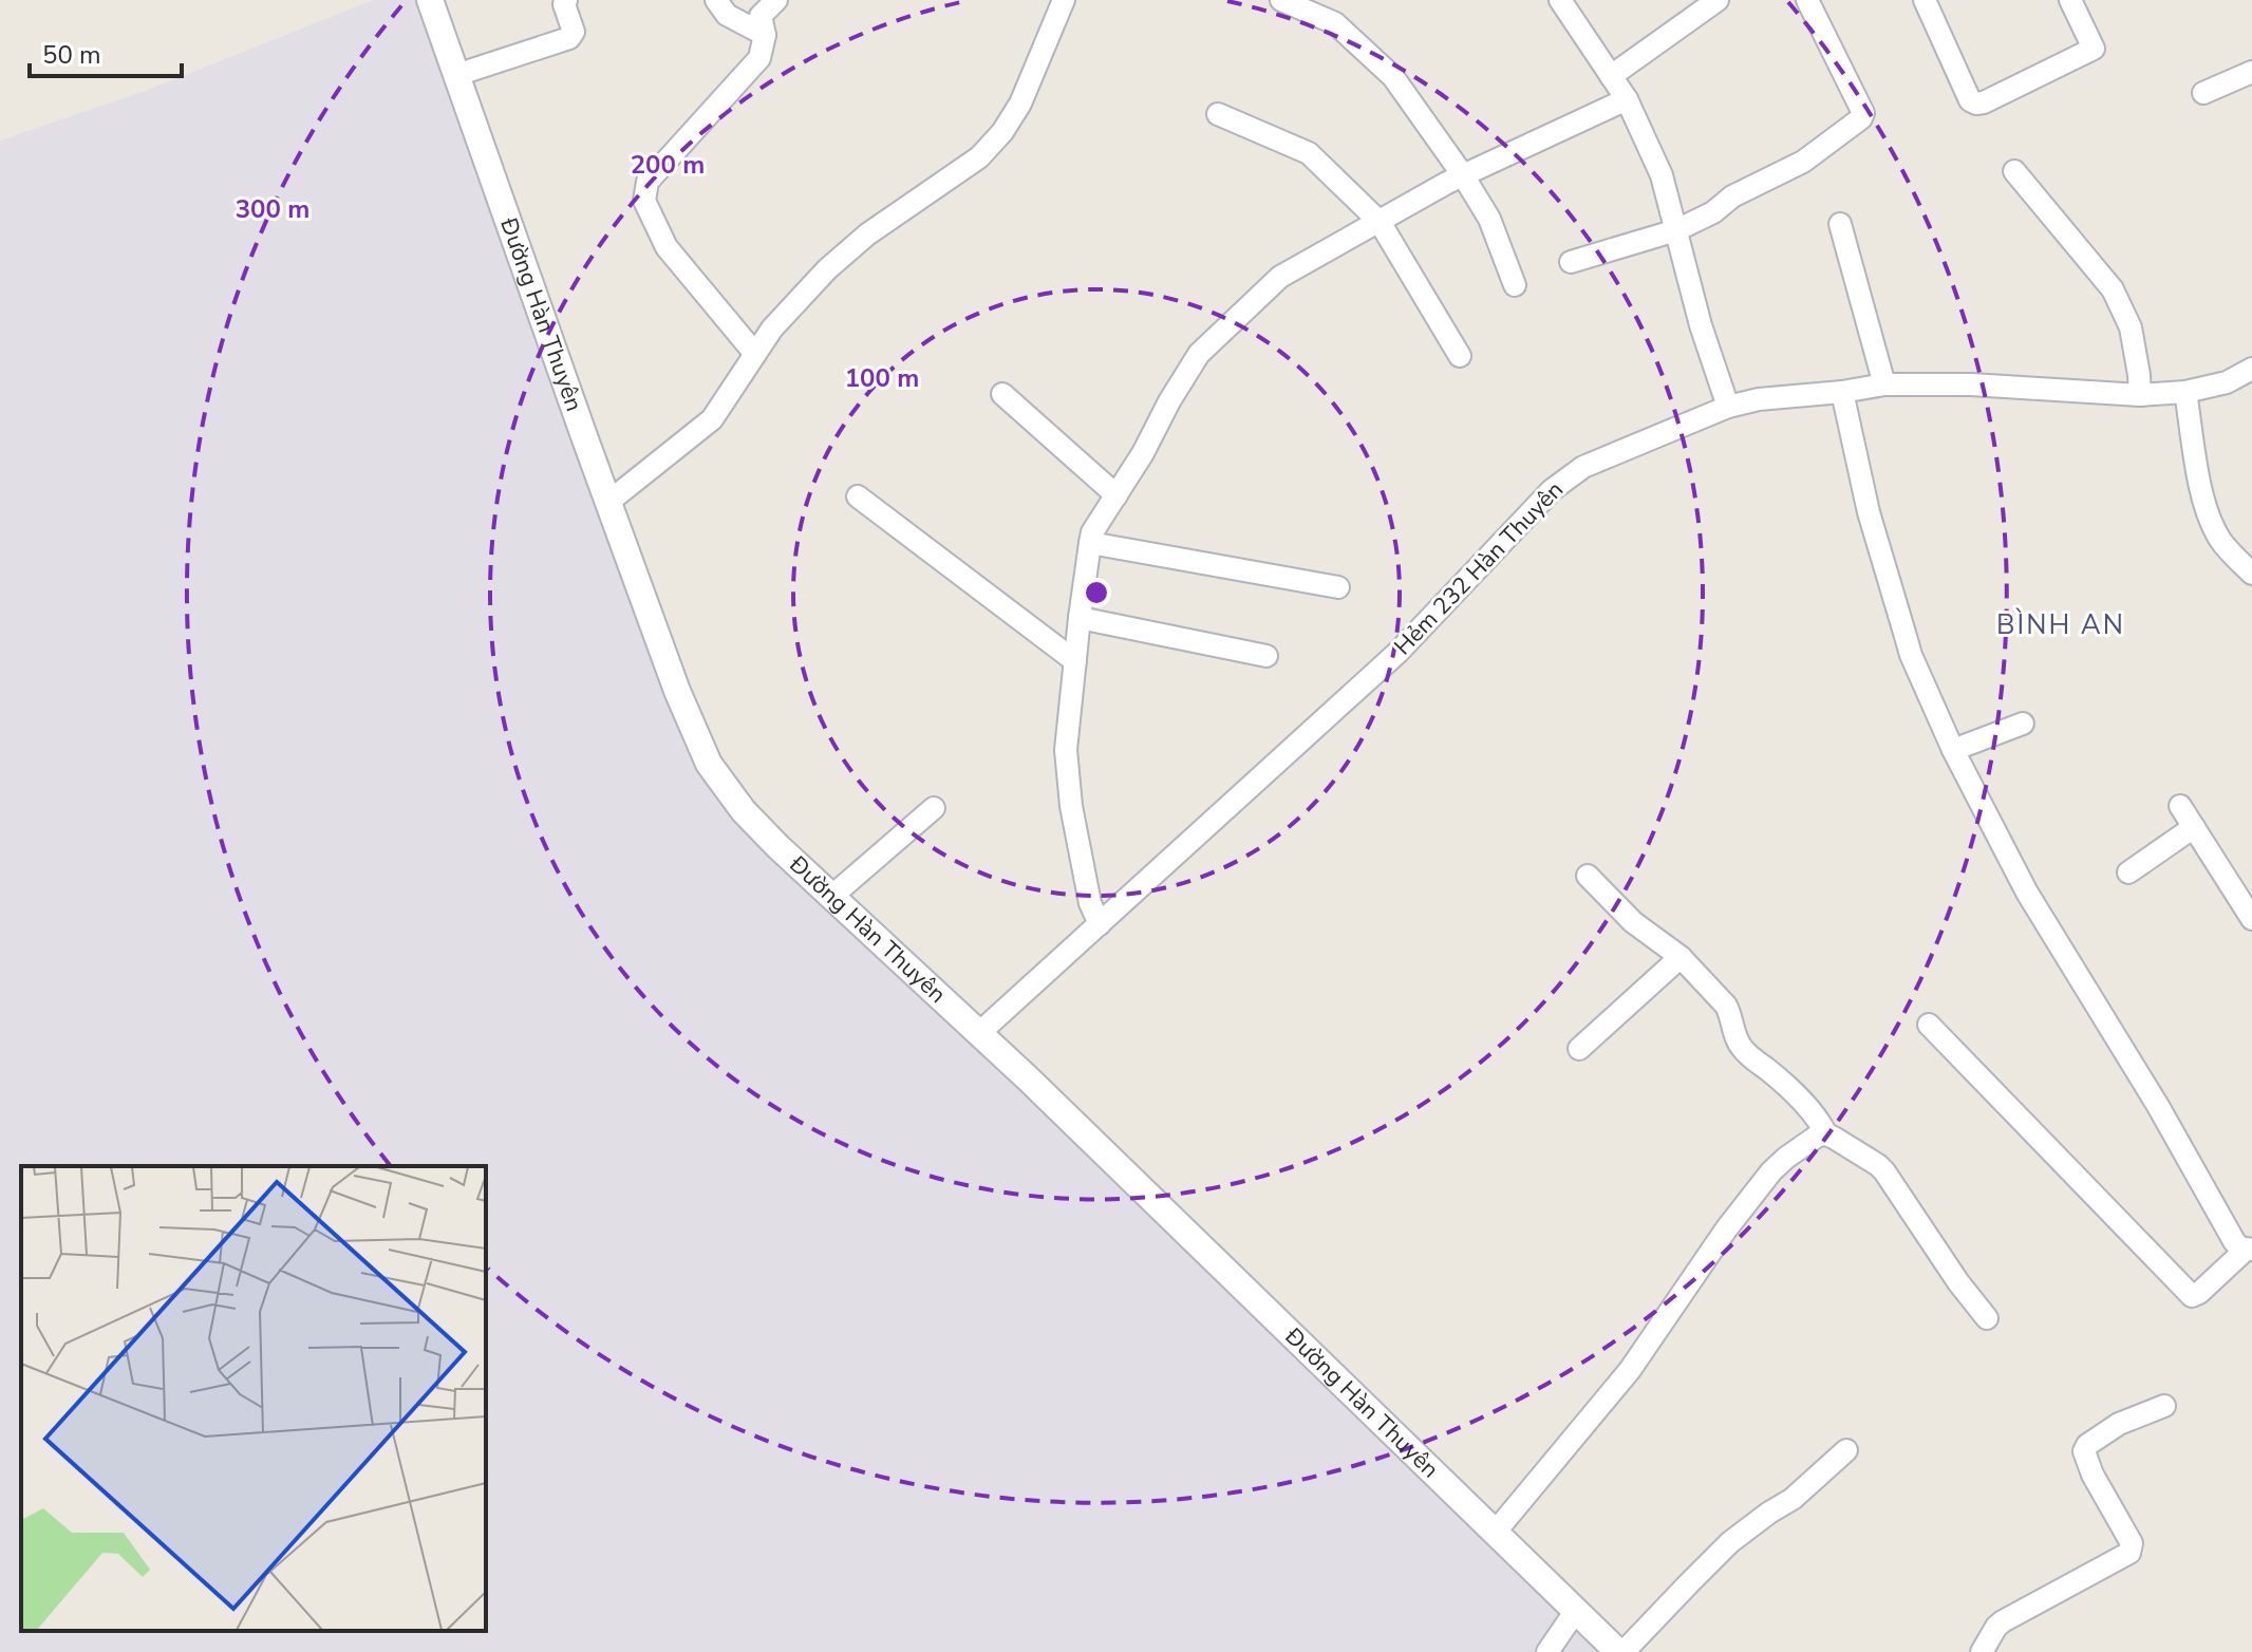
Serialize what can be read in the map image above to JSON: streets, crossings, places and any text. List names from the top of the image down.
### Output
{
  "streets": {
    "street": ["Đường Hàn Thuyên", "Hẻm 232 Hàn Thuyên"]
  },
  "crossings": [
    ["Đường Hàn Thuyên", "Hẻm 232 Hàn Thuyên"]
  ],
  "districts": ["BÌNH AN"],
  "scale_bar": "50 m",
  "rings": ["200 m", "300 m", "100 m"]
}
